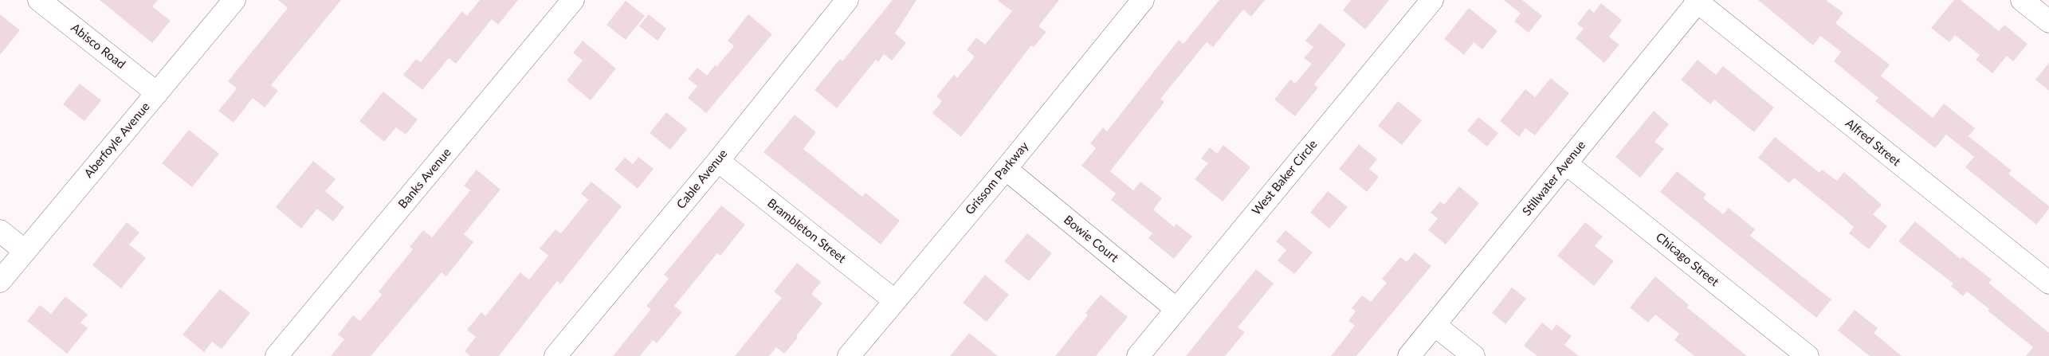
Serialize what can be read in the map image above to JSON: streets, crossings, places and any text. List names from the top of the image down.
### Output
{
  "streets": {
    "street": [
      "Abisco Road",
      "Aberfoyle Avenue",
      "Alfred Street",
      "West Baker Circle",
      "Banks Avenue",
      "Grissom Parkway",
      "Stillwater Avenue",
      "Cable Avenue",
      "Brambleton Street",
      "Bowie Court",
      "Chicago Street"
    ]
  },
  "crossings": [
    ["Abisco Road", "Aberfoyle Avenue"],
    ["Alfred Street", "Stillwater Avenue"],
    ["West Baker Circle", "Bowie Court"],
    ["Grissom Parkway", "Brambleton Street"],
    ["Grissom Parkway", "Bowie Court"],
    ["Stillwater Avenue", "Chicago Street"],
    ["Cable Avenue", "Brambleton Street"]
  ]
}
